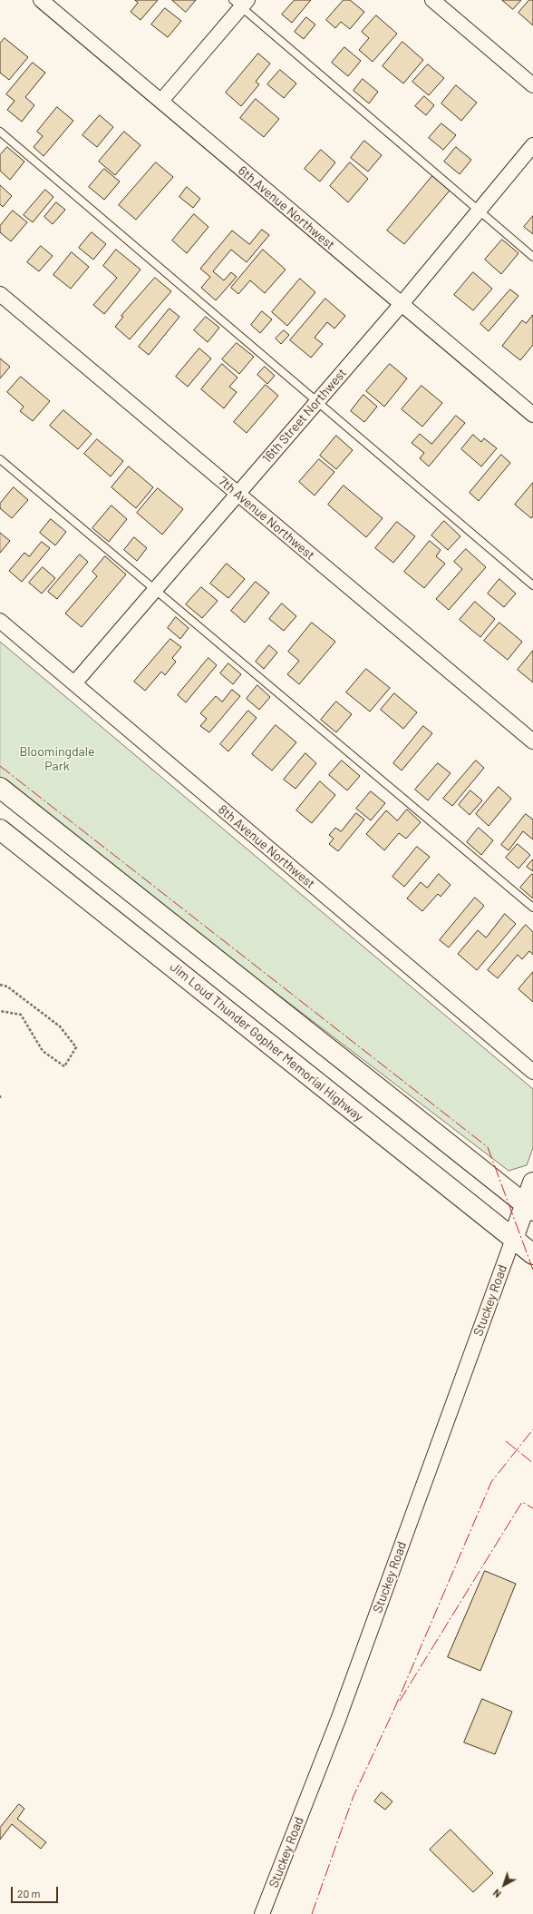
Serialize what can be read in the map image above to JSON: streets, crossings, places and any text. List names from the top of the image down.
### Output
{
  "streets": {
    "main road": ["Jim Loud Thunder Gopher Memorial Highway"],
    "street": [
      "6th Avenue Northwest",
      "16th Street Northwest",
      "7th Avenue Northwest",
      "8th Avenue Northwest",
      "Stuckey Road"
    ]
  },
  "crossings": [
    ["6th Avenue Northwest", "16th Street Northwest"],
    ["16th Street Northwest", "7th Avenue Northwest"],
    ["16th Street Northwest", "8th Avenue Northwest"],
    ["Jim Loud Thunder Gopher Memorial Highway", "Stuckey Road"]
  ],
  "parks": ["Bloomingdale Park"],
  "scale_bar": "20 m",
  "north": "bottom left"
}
